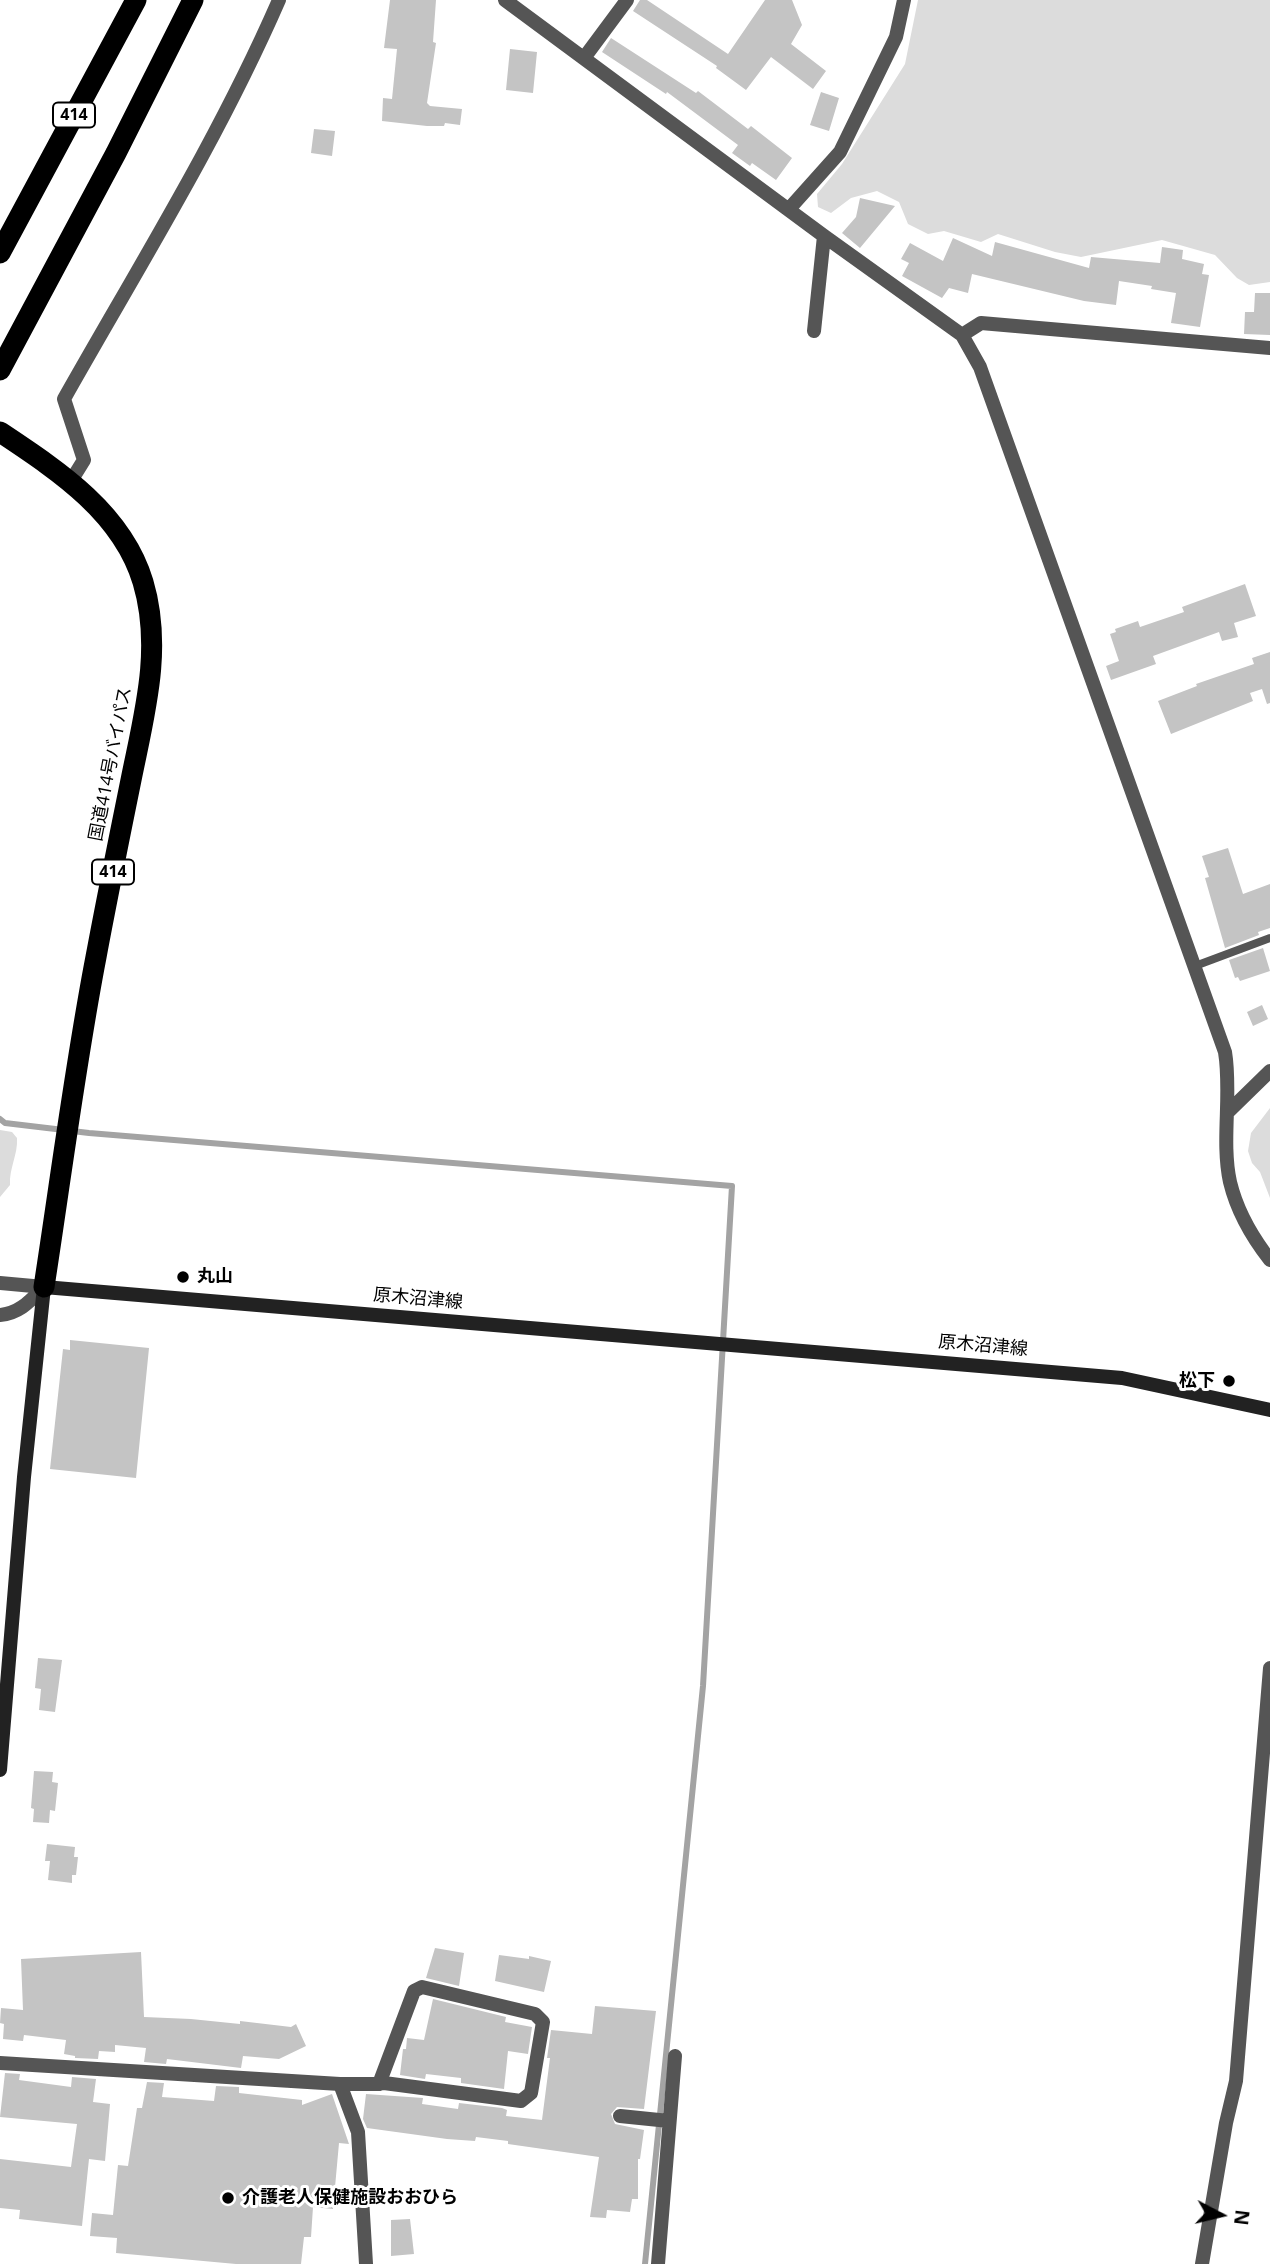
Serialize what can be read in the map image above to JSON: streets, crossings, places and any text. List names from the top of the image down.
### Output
{
  "streets": {
    "highway": ["414", "国道414号バイパス"],
    "main road": ["原木沼津線"]
  },
  "crossings": [
    ["国道414号バイパス", "原木沼津線"]
  ],
  "places": ["丸山", "松下", "介護老人保健施設おおひら"],
  "north": "right"
}
